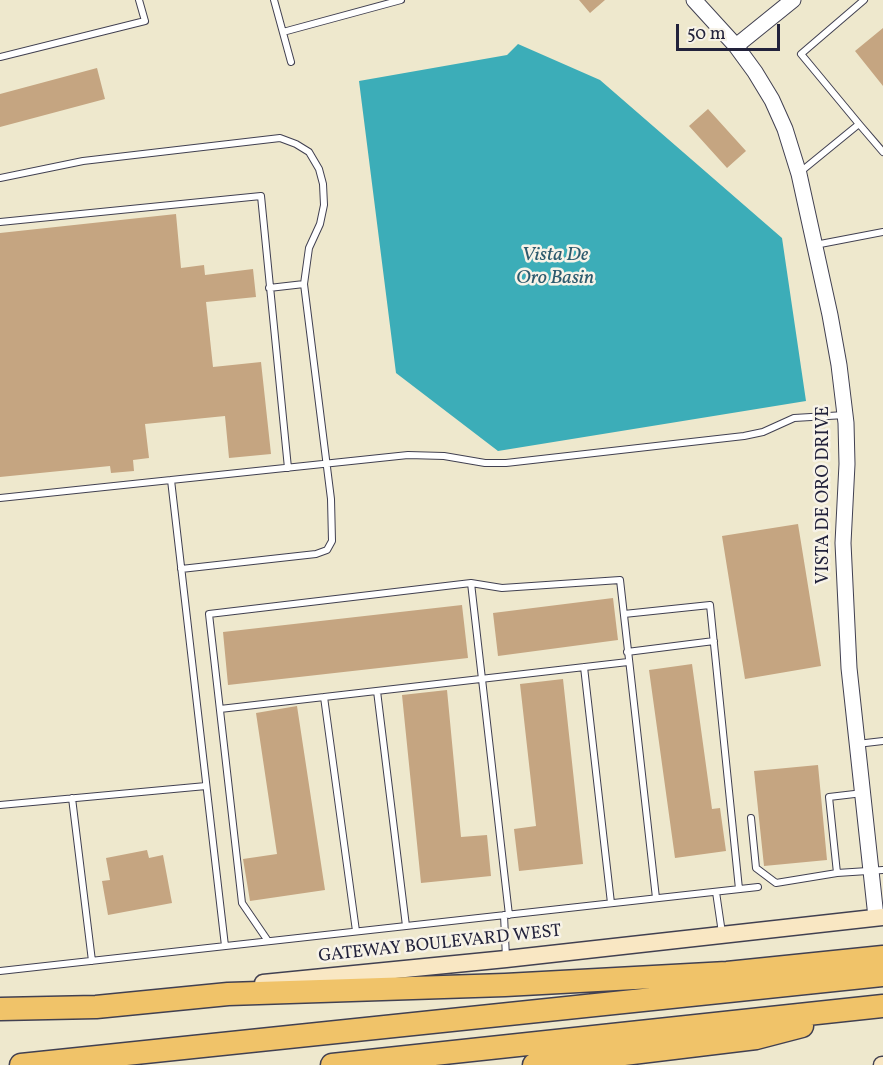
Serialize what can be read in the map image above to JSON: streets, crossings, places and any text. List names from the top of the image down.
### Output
{
  "streets": {
    "main road": ["GATEWAY BOULEVARD WEST"],
    "street": ["VISTA DE ORO DRIVE"]
  },
  "crossings": [
    ["VISTA DE ORO DRIVE", "GATEWAY BOULEVARD WEST"]
  ],
  "water": ["Vista De Oro Basin"],
  "scale_bar": "50 m"
}
